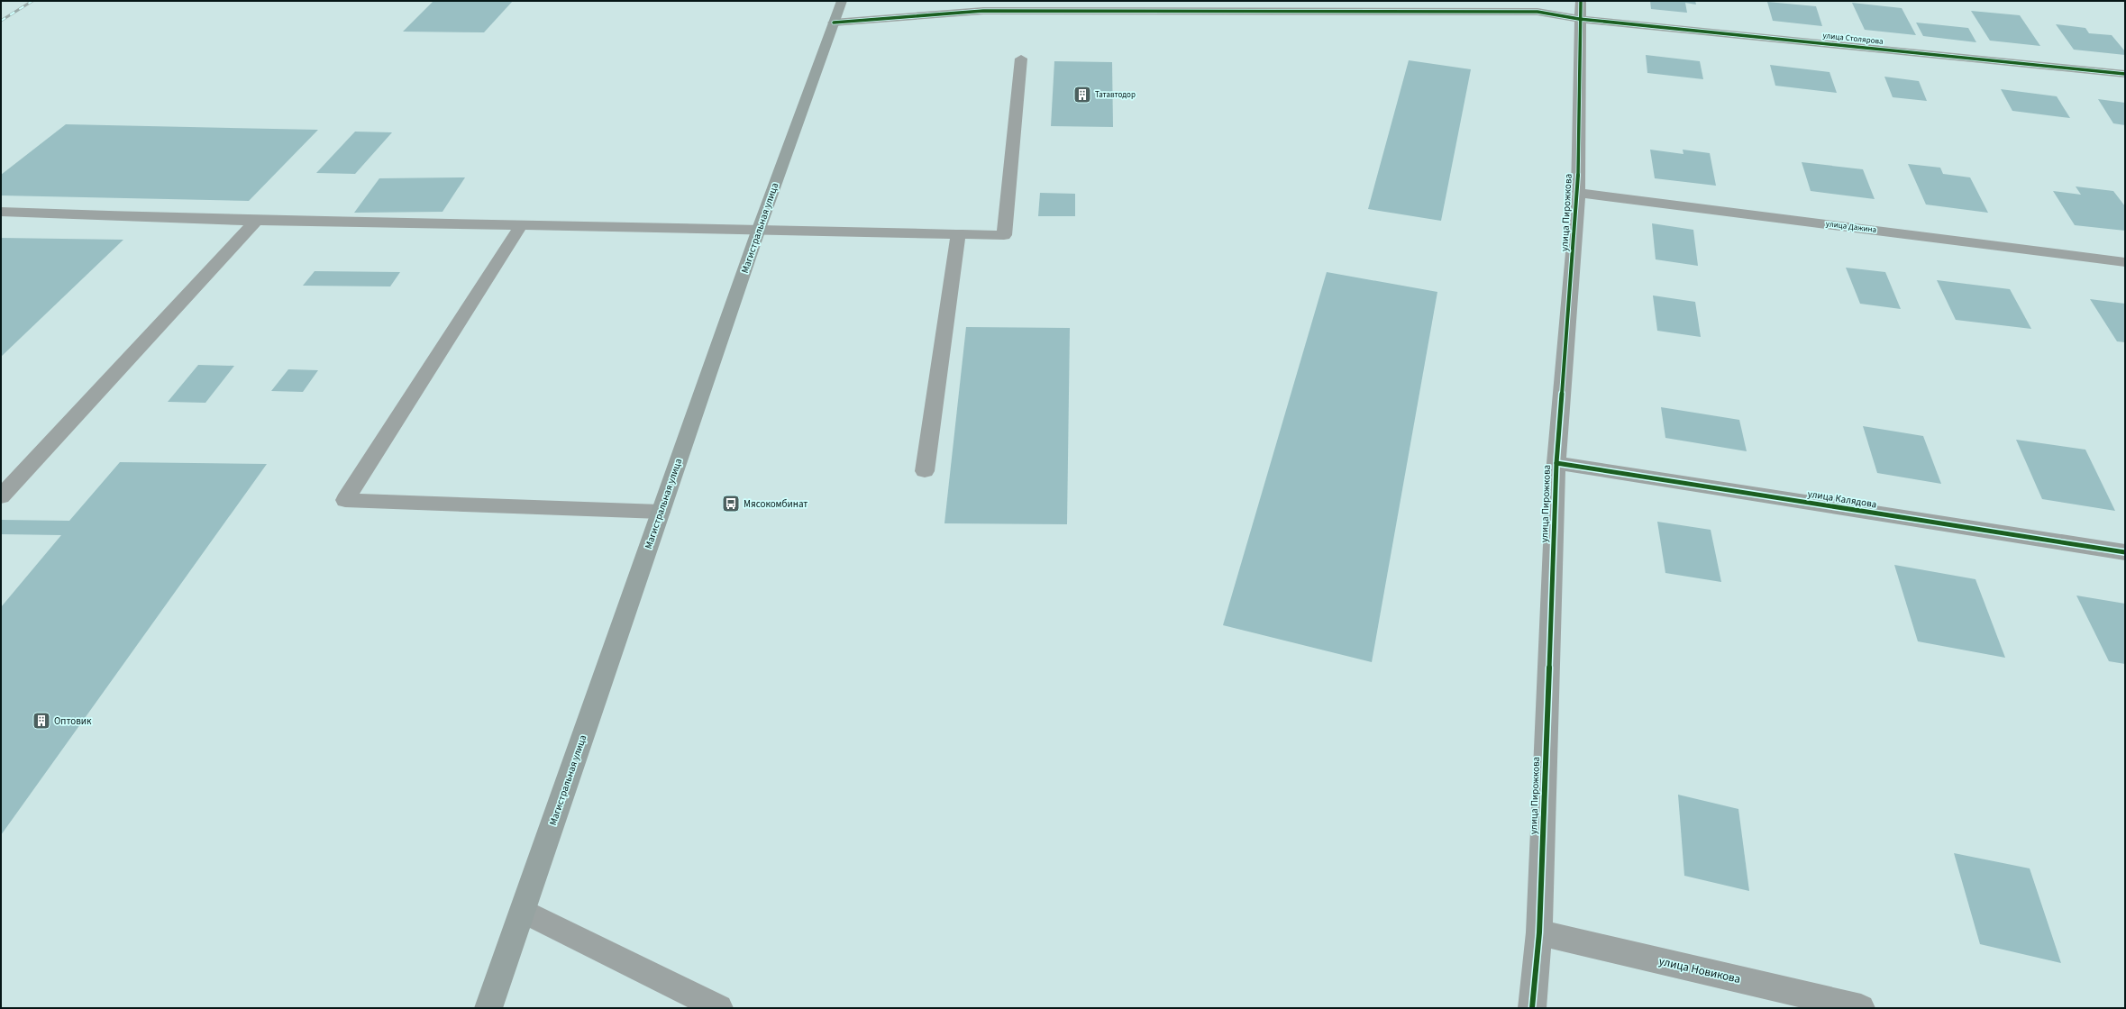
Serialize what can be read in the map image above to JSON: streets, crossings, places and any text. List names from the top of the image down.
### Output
{
  "streets": {
    "main road": ["Магистральная улица"],
    "street": [
      "улица Столярова",
      "улица Пирожкова",
      "улица Дажина",
      "улица Калядова",
      "улица Новикова"
    ]
  },
  "crossings": [
    ["улица Столярова", "улица Пирожкова"],
    ["улица Столярова", "Магистральная улица"],
    ["улица Пирожкова", "улица Дажина"],
    ["улица Пирожкова", "улица Калядова"],
    ["улица Пирожкова", "улица Новикова"]
  ],
  "places": {
    "building": ["Татавтодор", "Оптовик"],
    "bus stop": ["Мясокомбинат"]
  }
}
